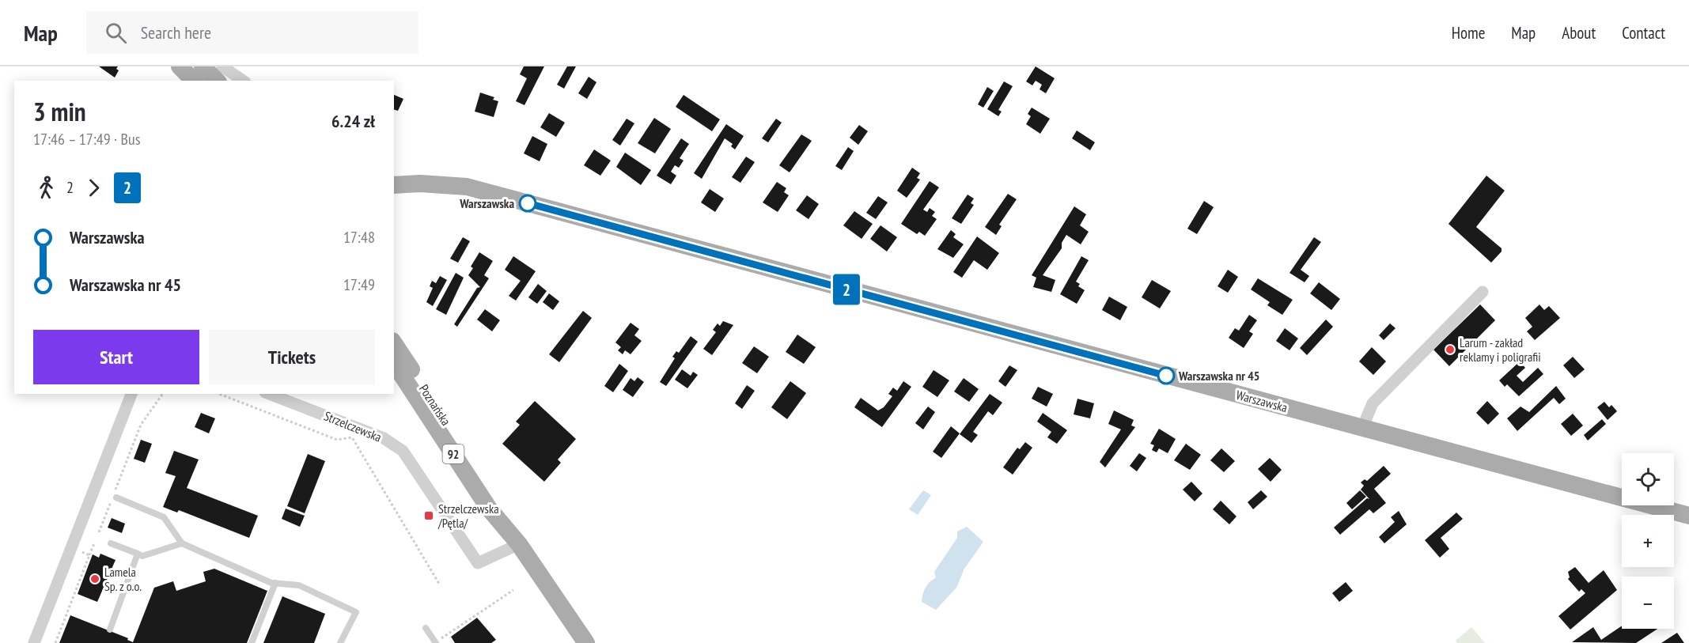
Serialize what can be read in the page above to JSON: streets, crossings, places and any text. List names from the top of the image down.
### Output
{
  "streets": {
    "main road": ["Warszawska", "Poznańska", "92"],
    "street": ["Strzelczewska"]
  },
  "crossings": [
    ["Poznańska", "Strzelczewska"]
  ],
  "places": {
    "other": [
      "Warszawska",
      "Larum - zakład reklamy i poligrafii",
      "Warszawska nr 45",
      "Lamela Sp. z o.o."
    ],
    "transit": ["Strzelczewska /Pętla/"]
  },
  "lines": ["bus line 2"],
  "page": {
    "header": "Map",
    "search": "Search here",
    "nav": [
      "Home",
      "Map",
      "About",
      "Contact"
    ],
    "on_map": "2",
    "heading": ["3 min", "17:46 – 17:49 · Bus", "6.24 zł"],
    "legs": ["2", "2"],
    "list": [
      {
        "name": "Warszawska",
        "value": "17:48"
      },
      {
        "name": "Warszawska nr 45",
        "value": "17:49"
      }
    ],
    "buttons": ["Start", "Tickets"],
    "map_buttons": ["+", "−"]
  }
}
